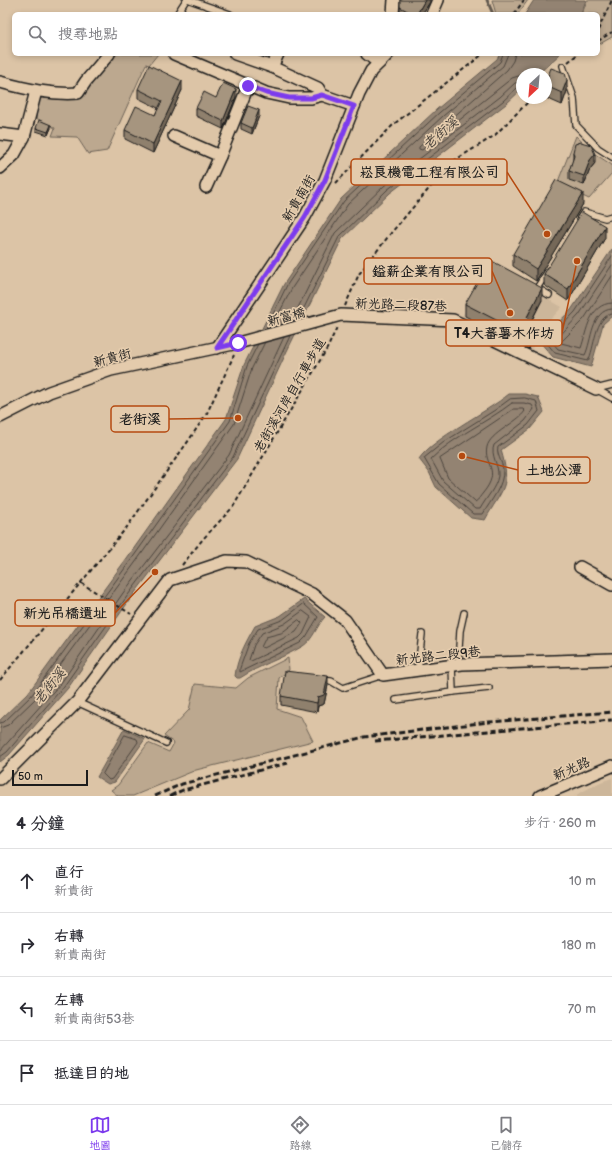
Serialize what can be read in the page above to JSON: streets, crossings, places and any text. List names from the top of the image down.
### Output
{
  "streets": {
    "street": [
      "新貴南街",
      "新光路二段87巷",
      "新富橋",
      "新貴街",
      "新光路二段9巷",
      "新光路"
    ],
    "path": ["老街溪河岸自行車步道"]
  },
  "crossings": [
    ["新貴南街", "新貴街"],
    ["新光路二段87巷", "新富橋"],
    ["新光路二段87巷", "老街溪河岸自行車步道"],
    ["新富橋", "新貴街"],
    ["新富橋", "老街溪河岸自行車步道"],
    ["老街溪河岸自行車步道", "新光路二段9巷"]
  ],
  "water": ["老街溪"],
  "places": [
    "崧良機電工程有限公司",
    "T4大蕃薯木作坊",
    "鎰薪企業有限公司",
    "老街溪",
    "土地公潭",
    "新光吊橋遺址"
  ],
  "scale_bar": "50 m",
  "north": "bottom left",
  "page": {
    "search": "搜尋地點",
    "scale": "50 m",
    "heading": ["4 分鐘", "步行 · 260 m"],
    "list": [
      ["直行", "新貴街", "10 m"],
      ["右轉", "新貴南街", "180 m"],
      ["左轉", "新貴南街53巷", "70 m"],
      "抵達目的地"
    ],
    "nav": ["地圖", "路線", "已儲存"]
  }
}
